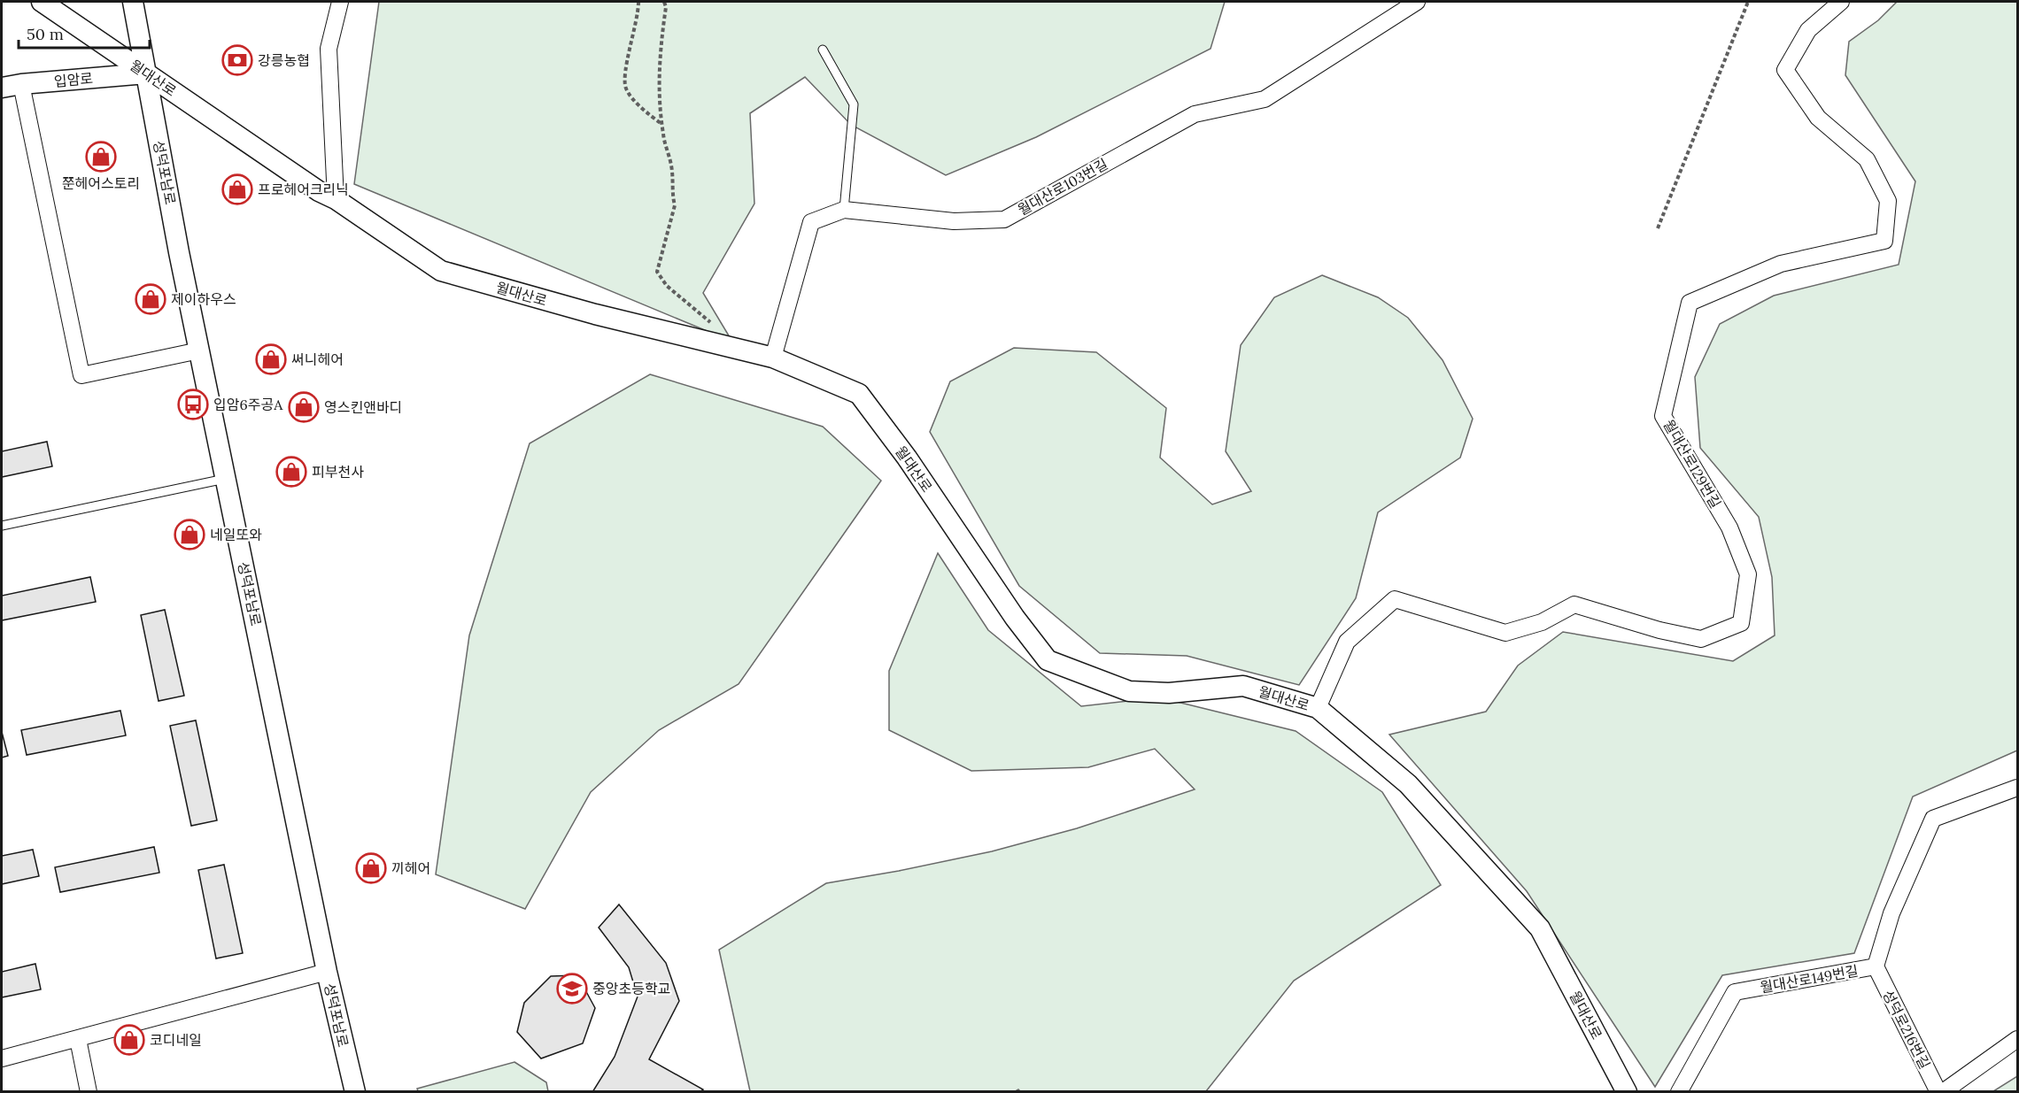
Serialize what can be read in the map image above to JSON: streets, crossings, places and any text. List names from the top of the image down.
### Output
{
  "streets": {
    "street": [
      "월대산로",
      "입암로",
      "성덕포남로",
      "월대산로103번길",
      "월대산로129번길",
      "월대산로149번길",
      "성덕로216번길"
    ]
  },
  "crossings": [
    ["월대산로", "입암로"],
    ["월대산로", "성덕포남로"],
    ["월대산로", "월대산로103번길"],
    ["월대산로", "월대산로129번길"],
    ["입암로", "성덕포남로"],
    ["월대산로149번길", "성덕로216번길"]
  ],
  "places": {
    "bank": ["강릉농협"],
    "shop": [
      "쭌헤어스토리",
      "프로헤어크리닉",
      "제이하우스",
      "써니헤어",
      "영스킨앤바디",
      "피부천사",
      "네일또와",
      "끼헤어",
      "코디네일"
    ],
    "bus stop": ["입암6주공A"],
    "school or university": ["중앙초등학교"]
  },
  "scale_bar": "50 m"
}
